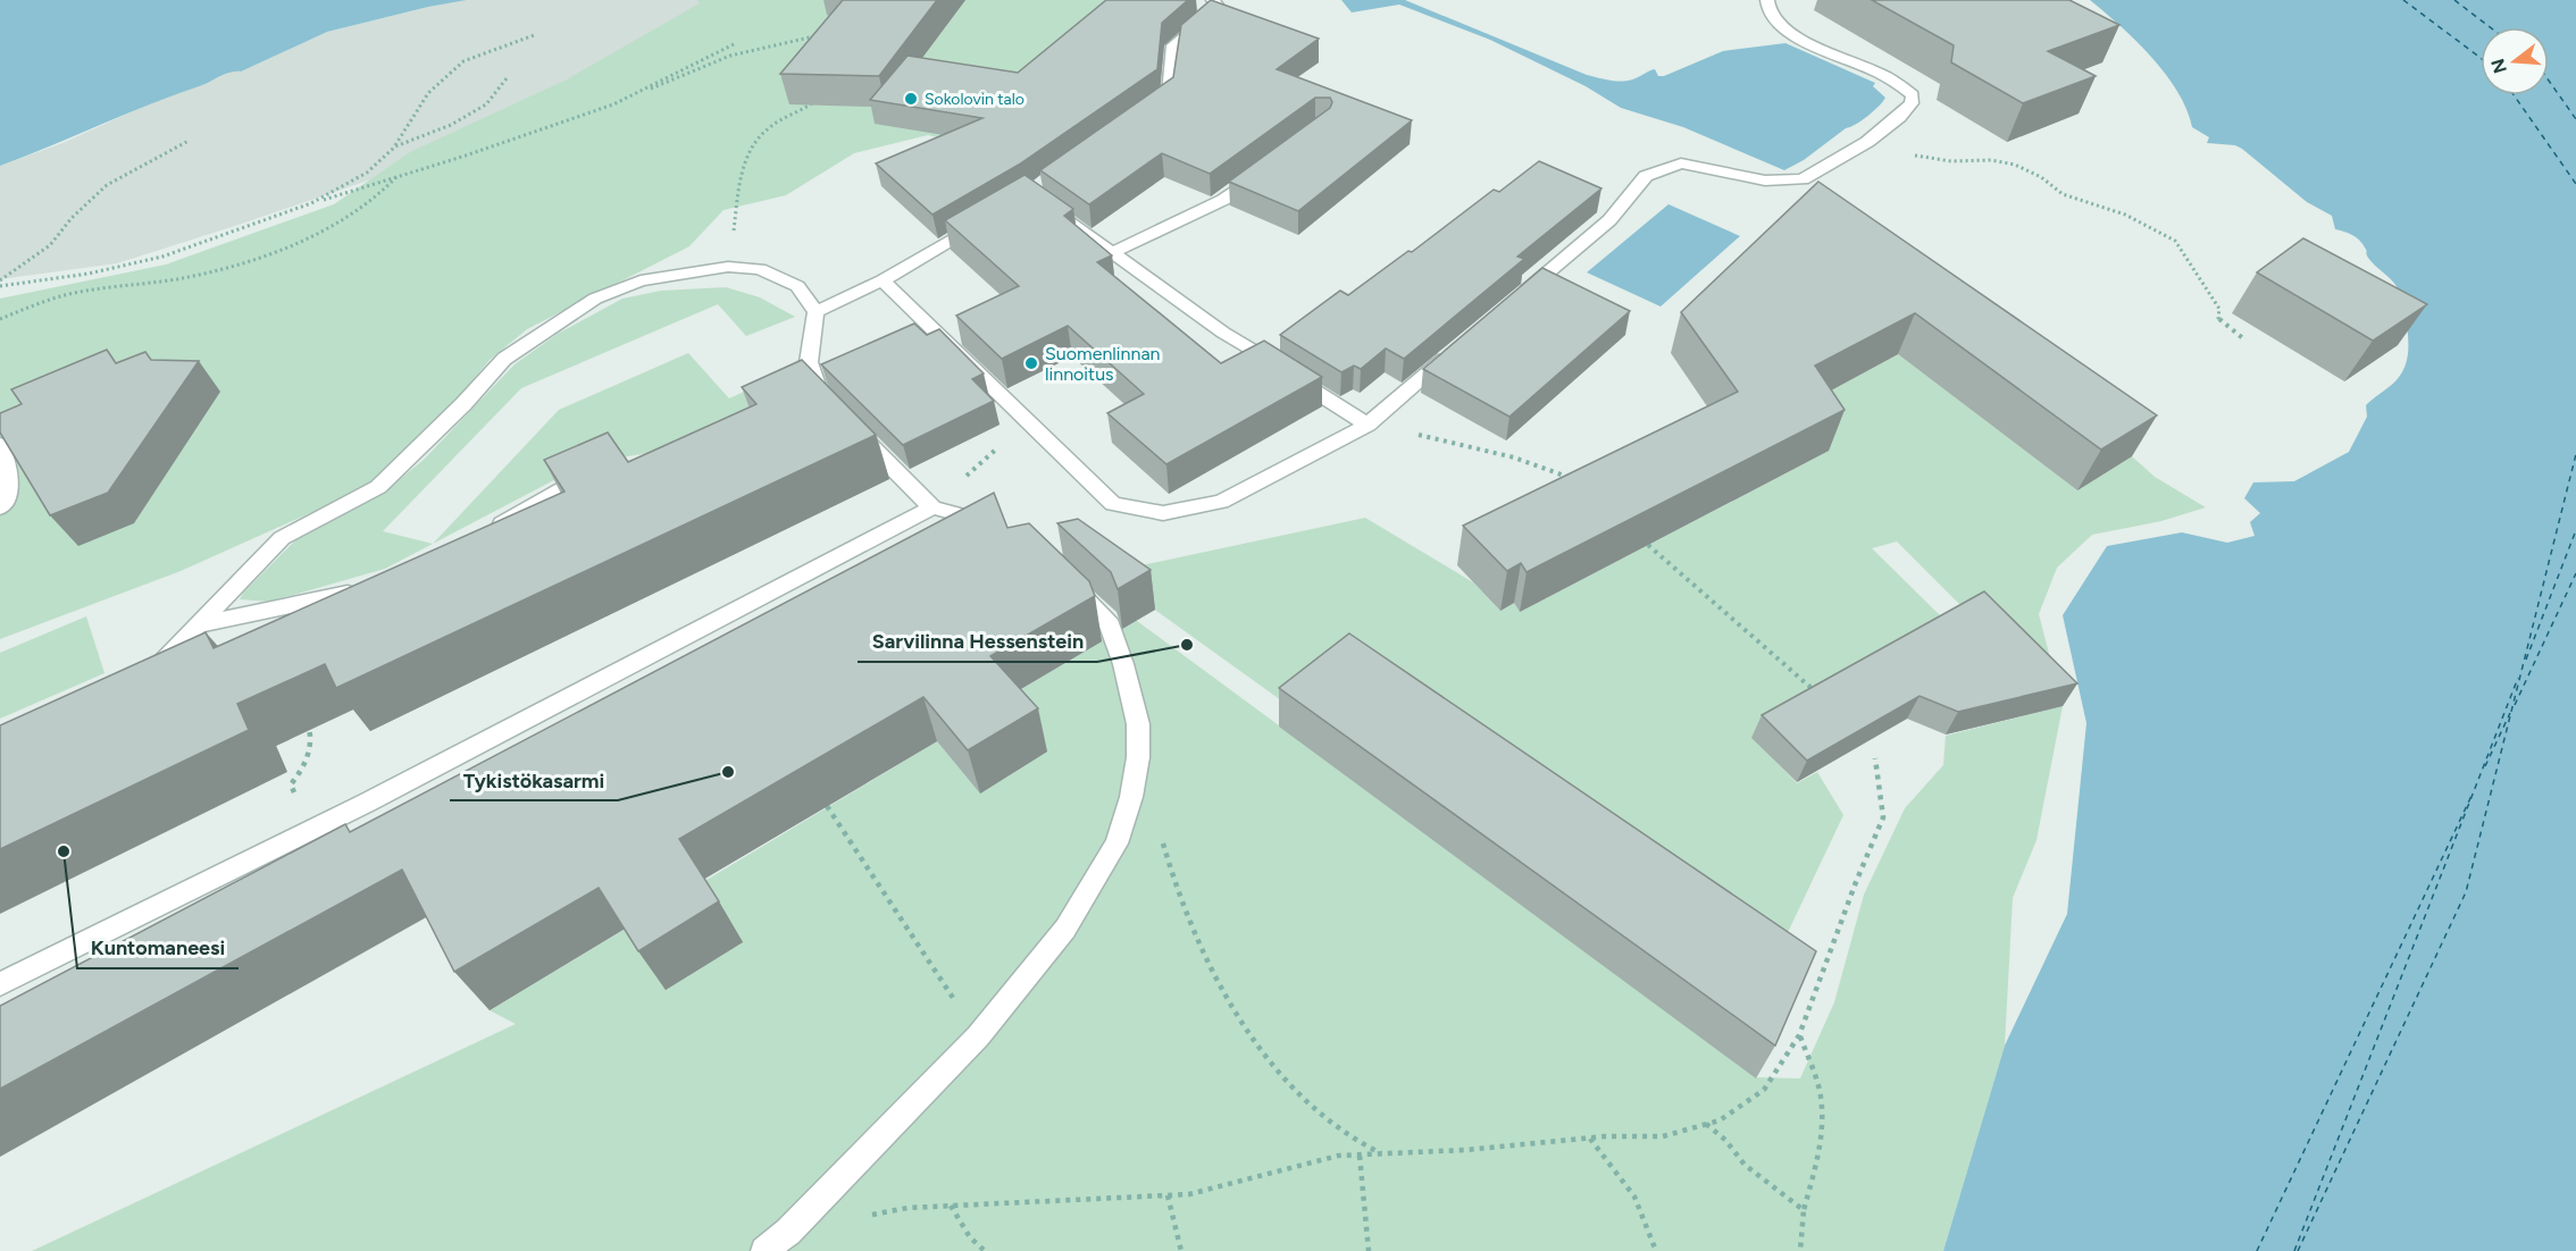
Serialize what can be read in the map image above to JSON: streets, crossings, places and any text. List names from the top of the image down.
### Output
{
  "places": [
    "Sokolovin talo",
    "Suomenlinnan linnoitus",
    "Sarvilinna Hessenstein",
    "Tykistökasarmi",
    "Kuntomaneesi"
  ],
  "north": "left"
}
